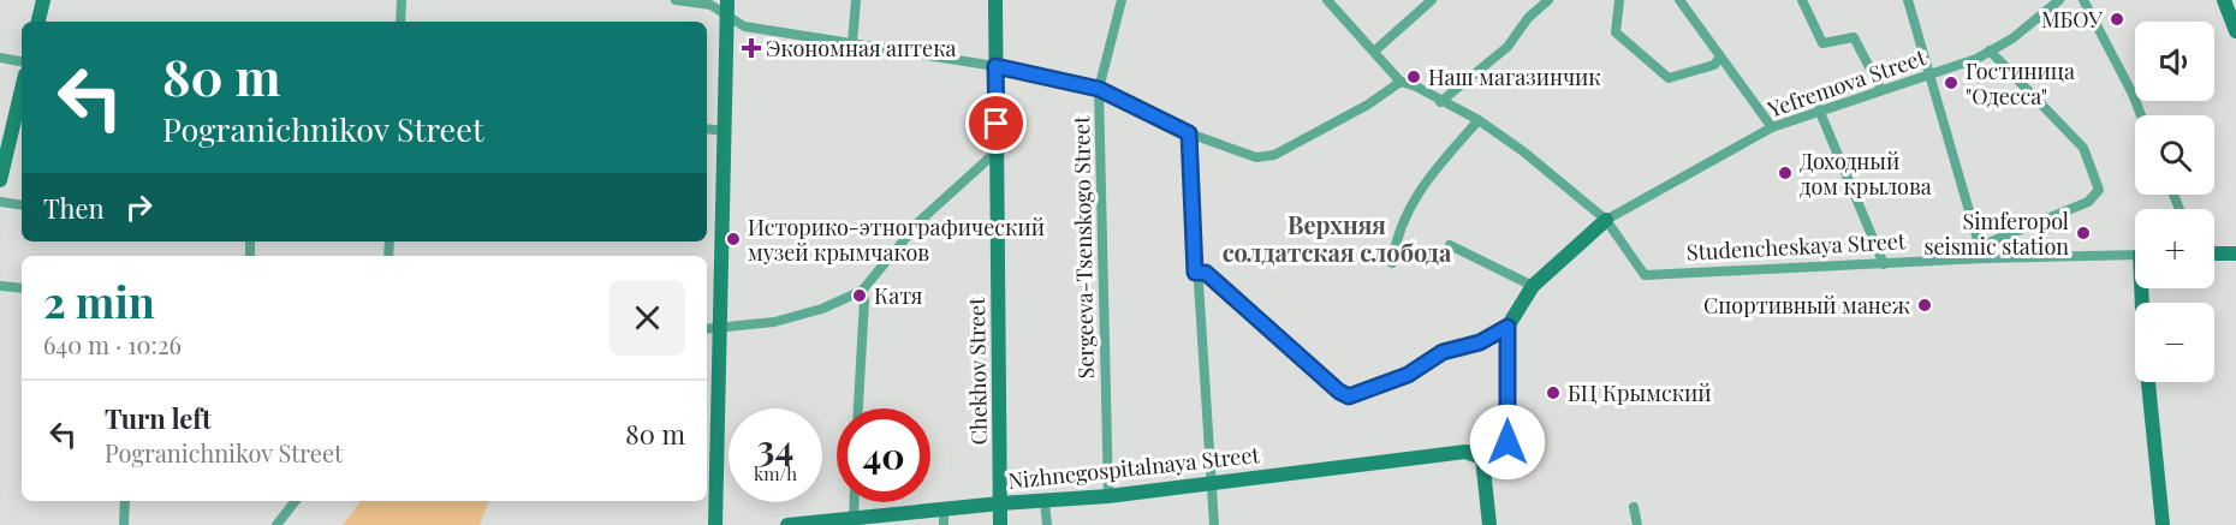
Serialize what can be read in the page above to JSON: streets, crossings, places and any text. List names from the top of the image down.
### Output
{
  "streets": {
    "main road": ["Chekhov Street", "Nizhnegospitalnaya Street"],
    "street": ["Yefremova Street", "Studencheskaya Street", "Sergeeva-Tsenskogo Street"]
  },
  "crossings": [
    ["Yefremova Street", "Studencheskaya Street"],
    ["Sergeeva-Tsenskogo Street", "Nizhnegospitalnaya Street"],
    ["Chekhov Street", "Nizhnegospitalnaya Street"]
  ],
  "districts": ["Верхняя солдатская слобода"],
  "places": {
    "other": [
      "МБОУ",
      "Наш магазинчик",
      "Гостиница \"Одесса\"",
      "Доходный дом крылова",
      "Simferopol seismic station",
      "Историко-этнографический музей крымчаков",
      "Катя",
      "Спортивный манеж",
      "БЦ Крымский"
    ],
    "health": ["Экономная аптека"]
  },
  "page": {
    "map_buttons": ["+", "−"],
    "turn": ["80 m", "Pogranichnikov Street"],
    "then": "Then",
    "heading": ["2 min", "640 m · 10:26"],
    "list": [
      {
        "name": "Turn left",
        "note": "Pogranichnikov Street",
        "value": "80 m"
      }
    ],
    "speed": "34 km/h",
    "limit": "40"
  }
}
